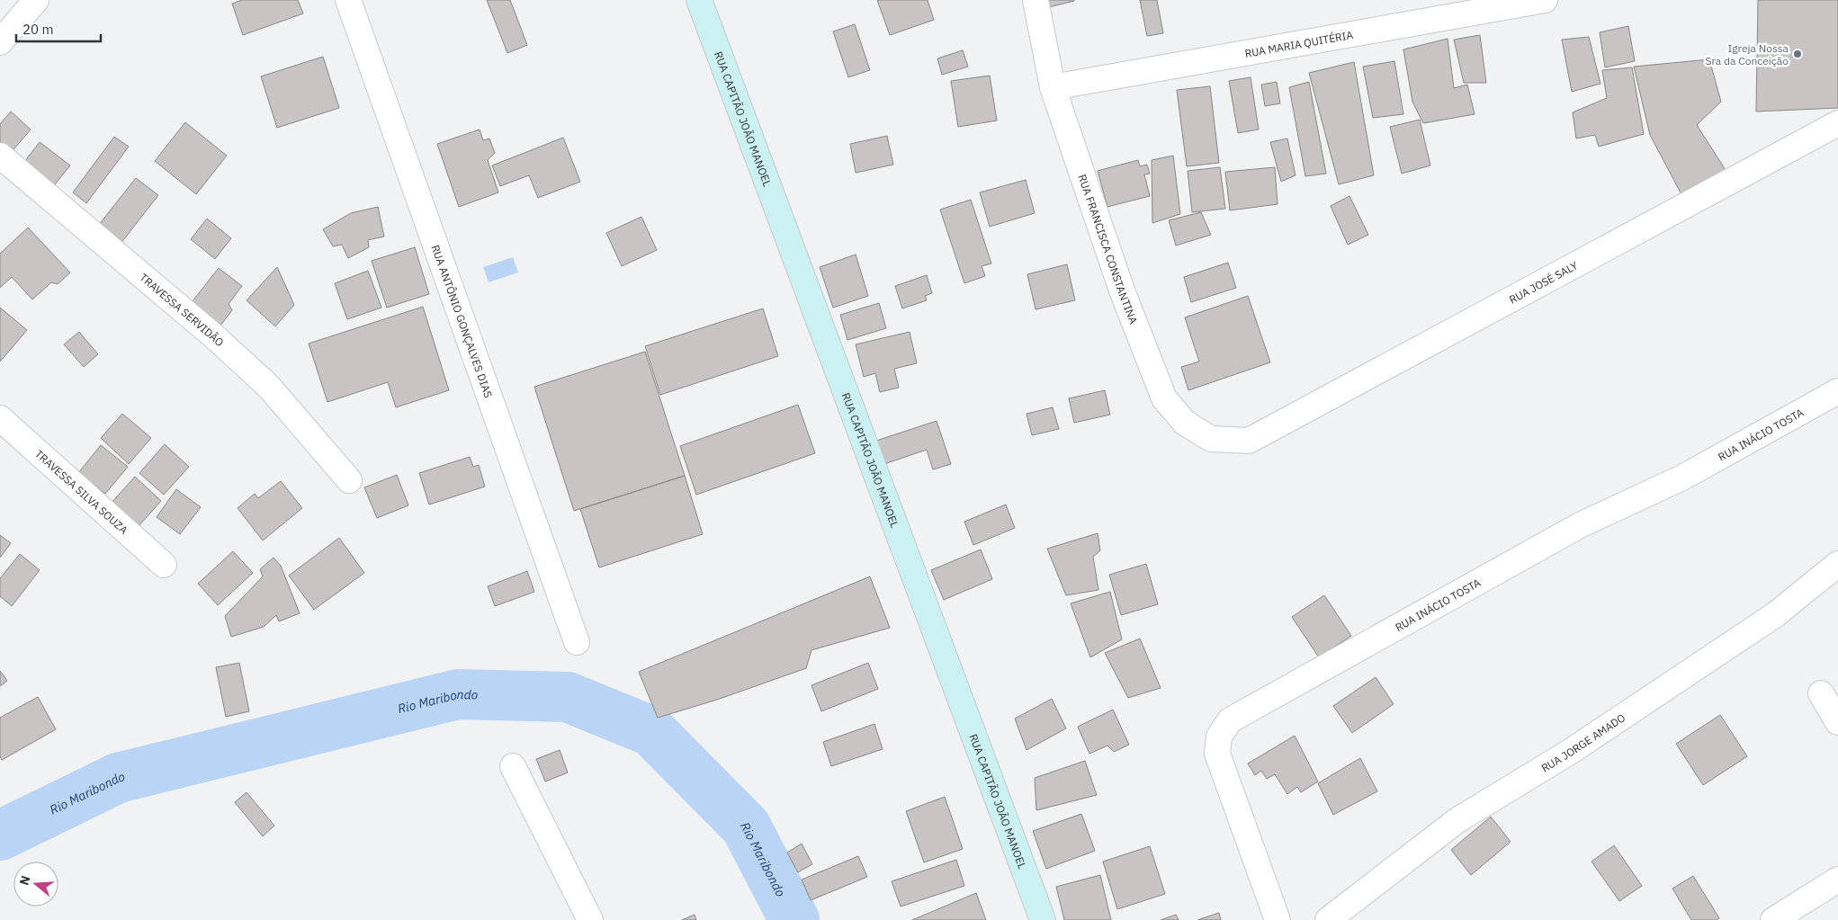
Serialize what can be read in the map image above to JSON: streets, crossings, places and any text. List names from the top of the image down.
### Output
{
  "streets": {
    "main road": ["RUA CAPITÃO JOÃO MANOEL"],
    "street": [
      "RUA MARIA QUITÉRIA",
      "RUA FRANCISCA CONSTANTINA",
      "RUA JOSÉ SALY",
      "TRAVESSA SERVIDÃO",
      "RUA ANTÔNIO GONÇALVES DIAS",
      "RUA INÁCIO TOSTA",
      "TRAVESSA SILVA SOUZA",
      "RUA JORGE AMADO"
    ]
  },
  "crossings": [
    ["RUA MARIA QUITÉRIA", "RUA FRANCISCA CONSTANTINA"],
    ["RUA FRANCISCA CONSTANTINA", "RUA JOSÉ SALY"]
  ],
  "water": ["Rio Maribondo"],
  "places": ["Igreja Nossa Sra da Conceição"],
  "scale_bar": "20 m",
  "north": "left"
}
